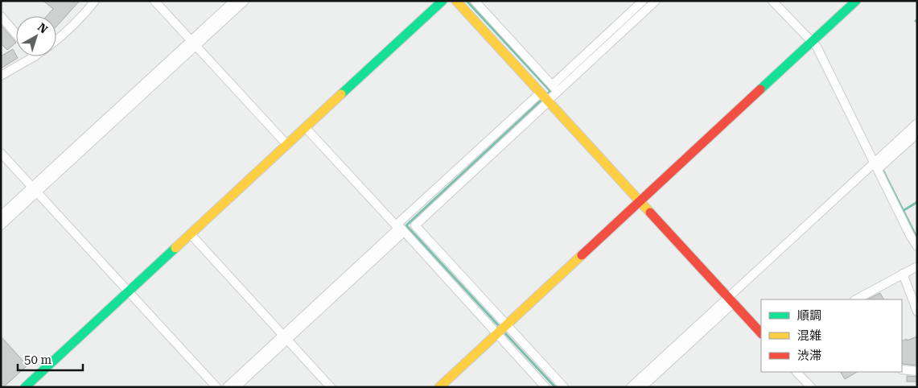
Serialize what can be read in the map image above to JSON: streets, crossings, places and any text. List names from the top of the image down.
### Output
{
  "legend": ["順調", "混雑", "渋滞"],
  "scale_bar": "50 m",
  "north": "top right"
}
